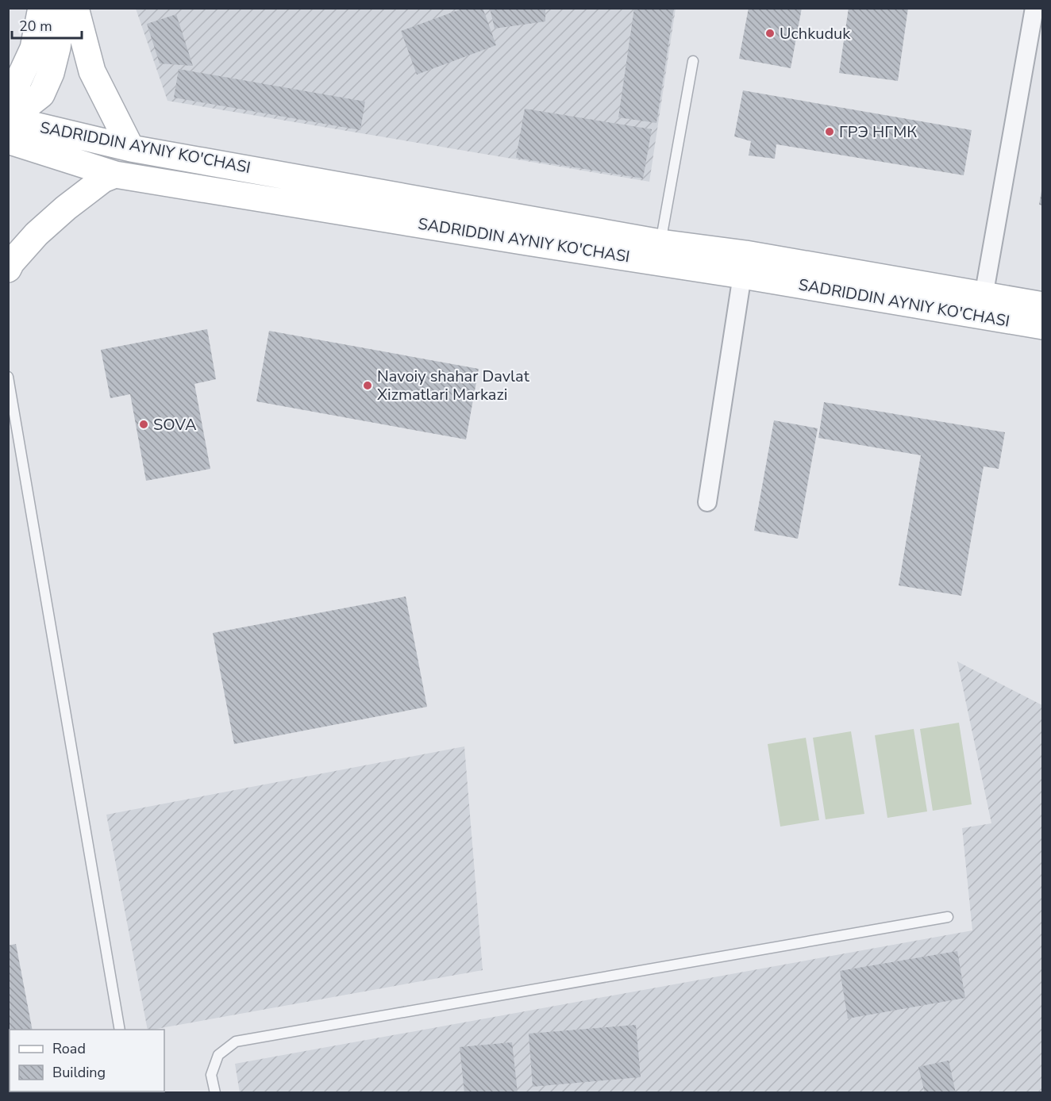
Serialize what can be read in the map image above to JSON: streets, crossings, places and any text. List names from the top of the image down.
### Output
{
  "streets": {
    "main road": ["SADRIDDIN AYNIY KO'CHASI"]
  },
  "places": [
    "Uchkuduk",
    "ГРЭ НГМК",
    "Navoiy shahar Davlat Xizmatlari Markazi",
    "SOVA"
  ],
  "legend": ["Road", "Building"],
  "scale_bar": "20 m"
}
